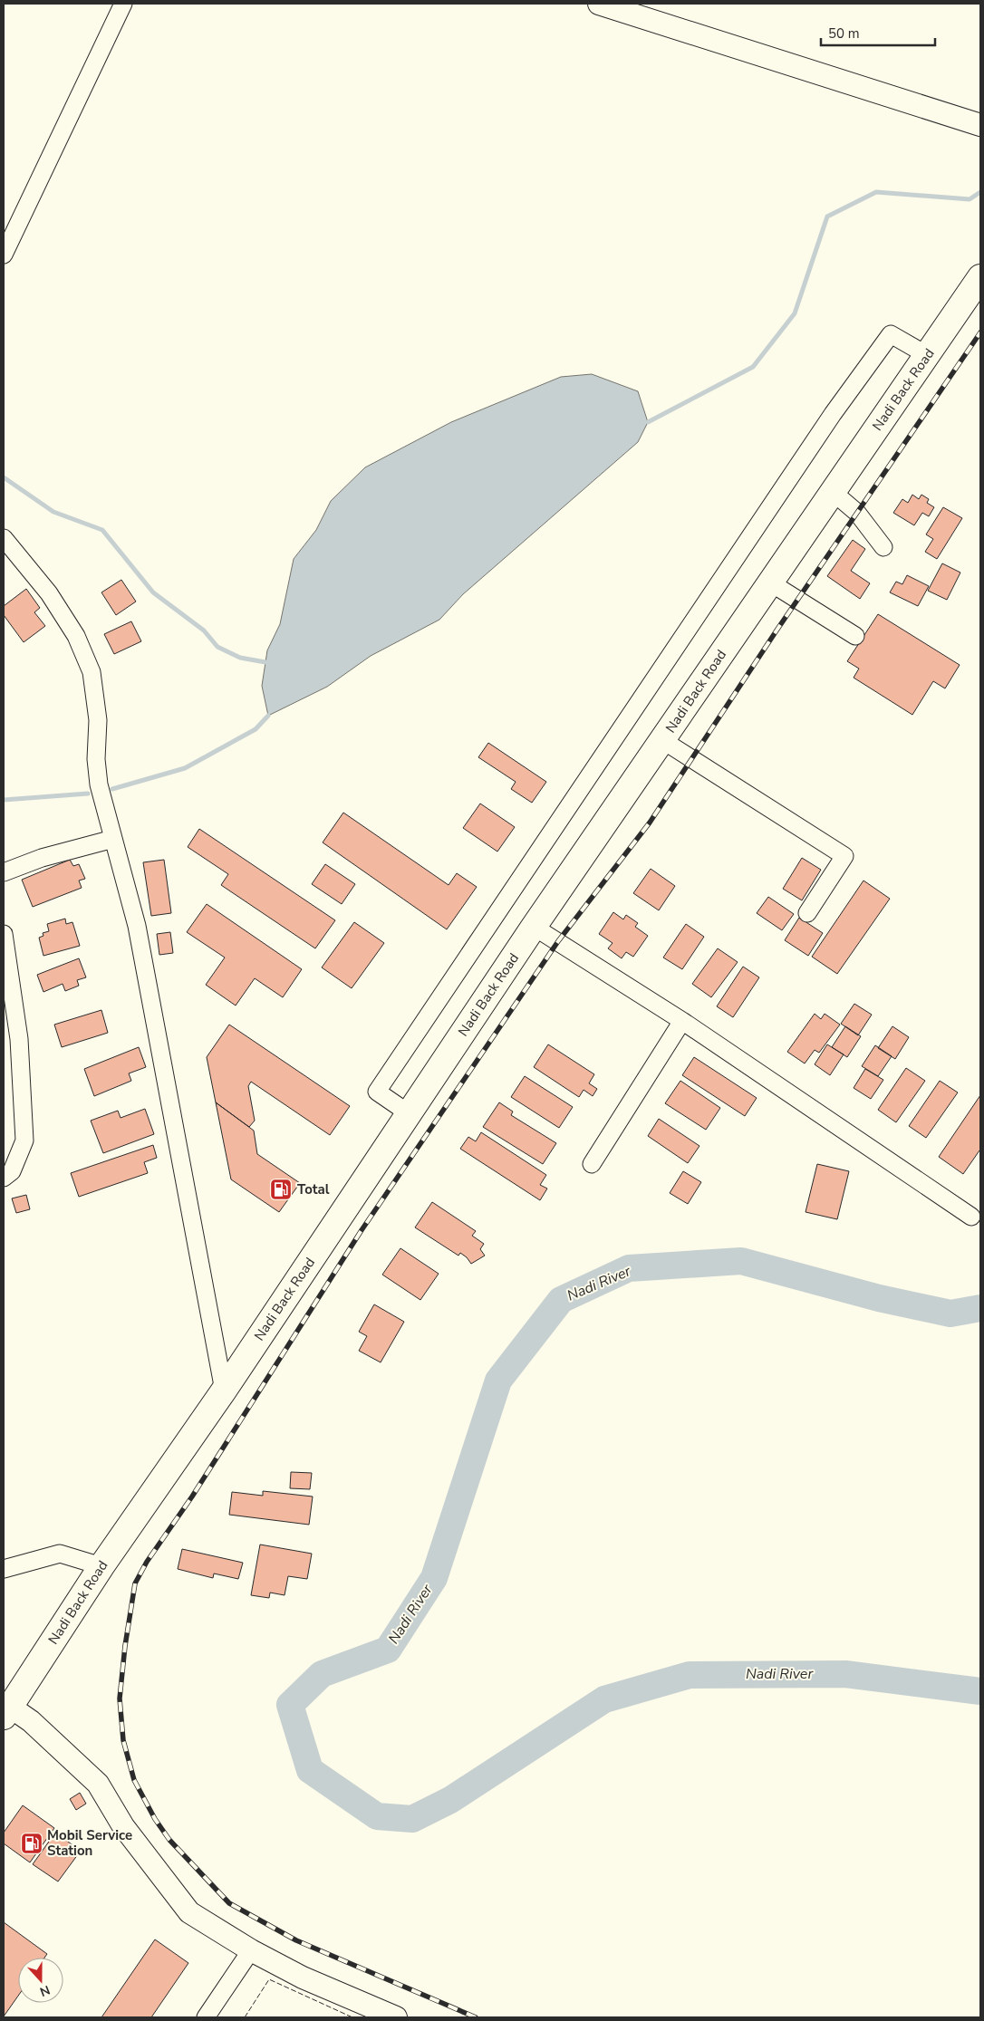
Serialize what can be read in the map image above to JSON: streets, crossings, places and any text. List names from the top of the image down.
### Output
{
  "streets": {
    "highway": ["Nadi Back Road"]
  },
  "water": ["Nadi River"],
  "places": {
    "fuel station": ["Total", "Mobil Service Station"]
  },
  "scale_bar": "50 m",
  "north": "bottom"
}
